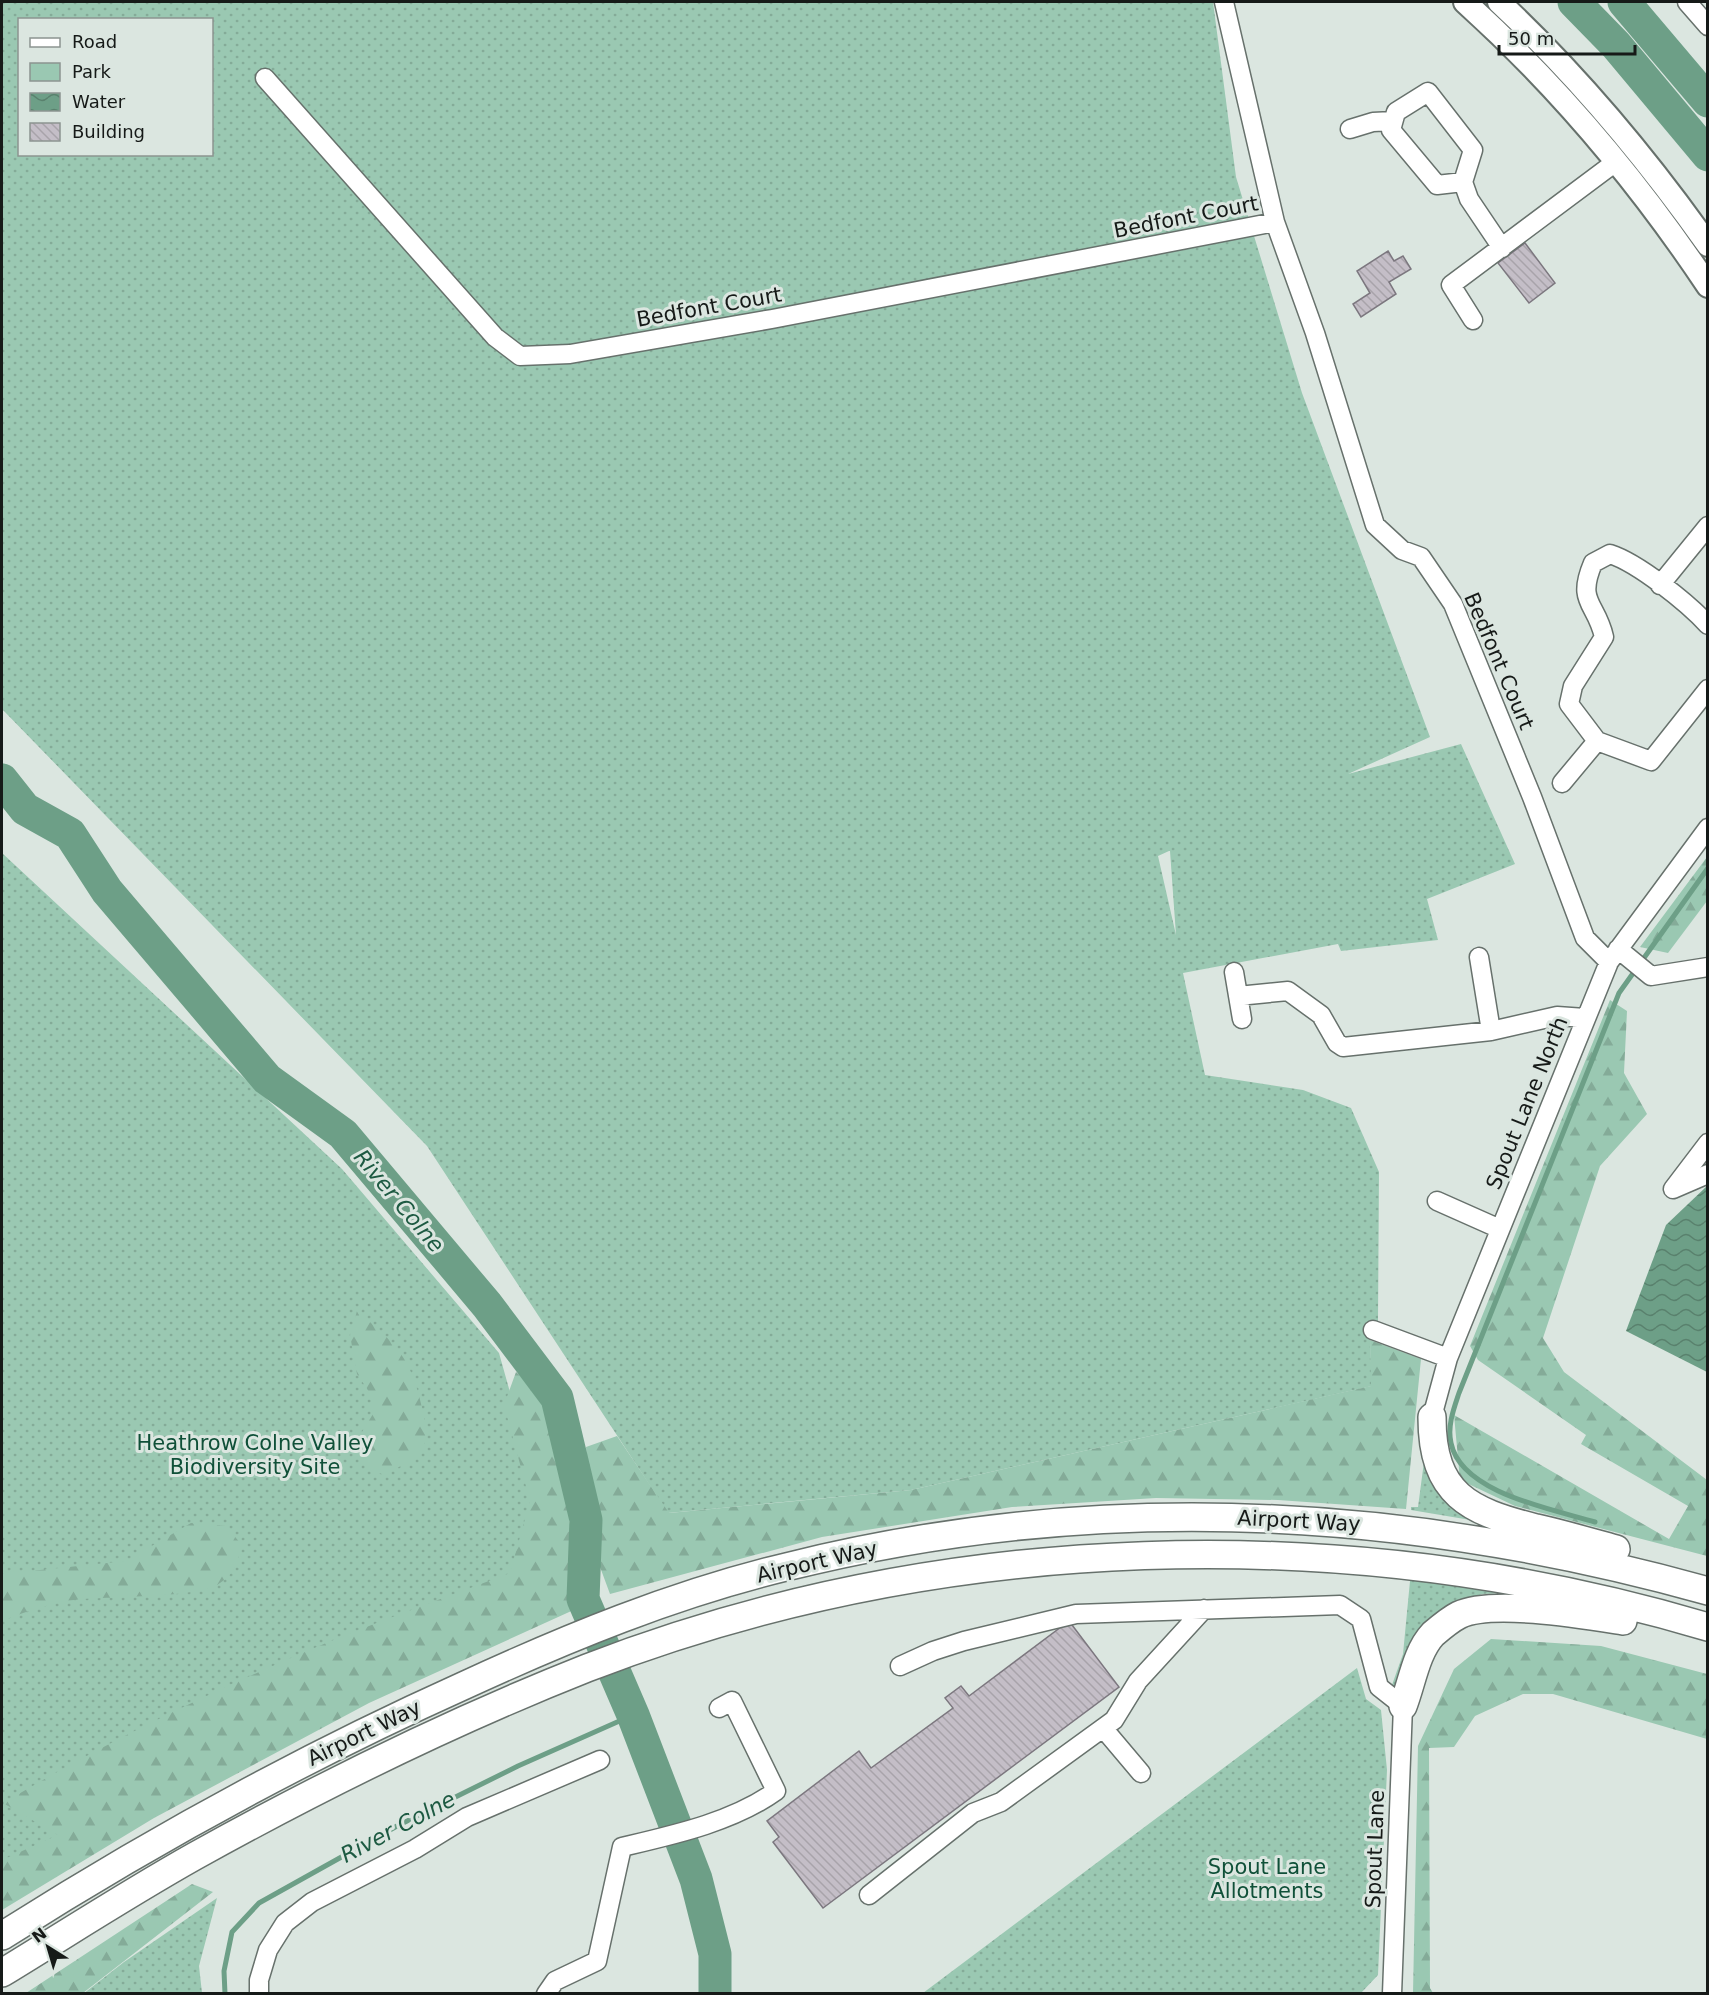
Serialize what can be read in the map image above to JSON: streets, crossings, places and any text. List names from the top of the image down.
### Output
{
  "streets": {
    "highway": ["Airport Way"],
    "street": ["Bedfont Court", "Spout Lane North", "Spout Lane"]
  },
  "crossings": [
    ["Bedfont Court", "Spout Lane North"]
  ],
  "water": ["River Colne"],
  "parks": ["Heathrow Colne Valley Biodiversity Site", "Spout Lane Allotments"],
  "legend": [
    "Road",
    "Park",
    "Water",
    "Building"
  ],
  "scale_bar": "50 m",
  "north": "top left"
}
